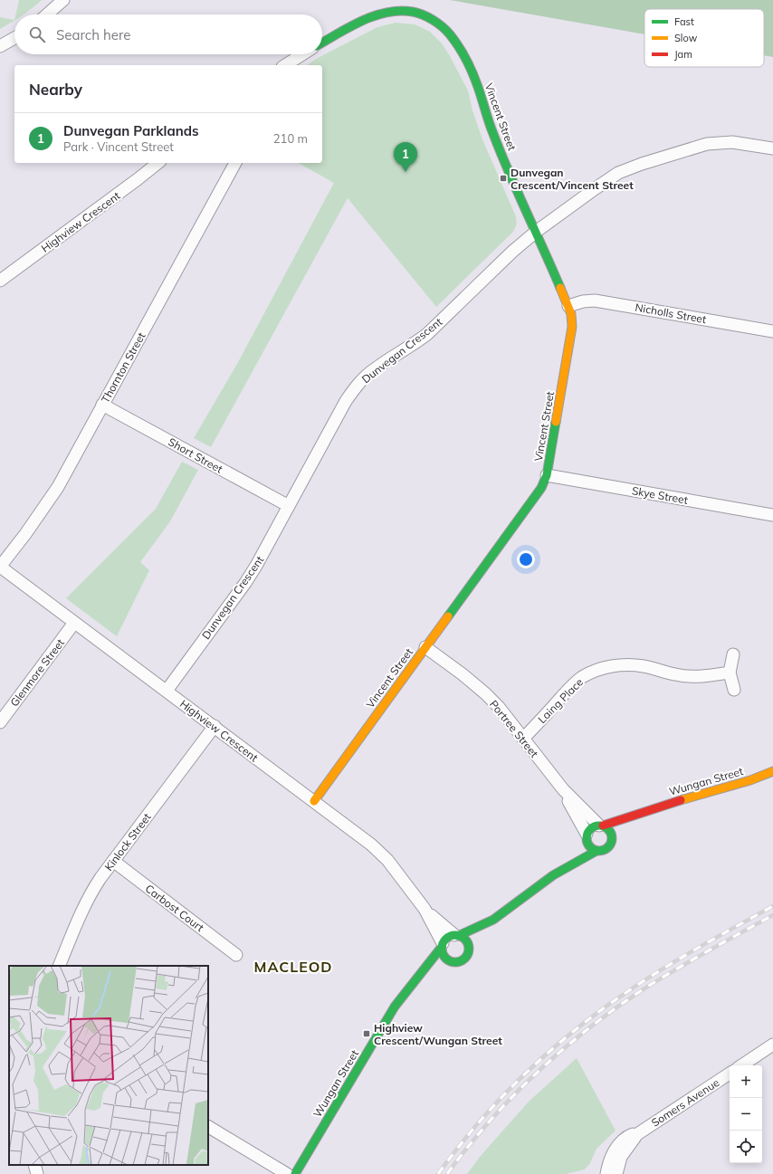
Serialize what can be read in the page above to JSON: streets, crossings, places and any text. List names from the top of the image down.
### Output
{
  "streets": {
    "street": [
      "Vincent Street",
      "Highview Crescent",
      "Nicholls Street",
      "Dunvegan Crescent",
      "Thornton Street",
      "Short Street",
      "Skye Street",
      "Glenmore Street",
      "Laing Place",
      "Portree Street",
      "Wungan Street",
      "Kinlock Street",
      "Carbost Court",
      "Somers Avenue"
    ]
  },
  "crossings": [
    ["Vincent Street", "Highview Crescent"],
    ["Vincent Street", "Nicholls Street"],
    ["Vincent Street", "Dunvegan Crescent"],
    ["Vincent Street", "Skye Street"],
    ["Vincent Street", "Portree Street"],
    ["Highview Crescent", "Dunvegan Crescent"],
    ["Highview Crescent", "Thornton Street"],
    ["Highview Crescent", "Glenmore Street"],
    ["Highview Crescent", "Wungan Street"],
    ["Highview Crescent", "Kinlock Street"],
    ["Dunvegan Crescent", "Short Street"],
    ["Thornton Street", "Short Street"],
    ["Laing Place", "Portree Street"],
    ["Portree Street", "Wungan Street"],
    ["Kinlock Street", "Carbost Court"]
  ],
  "districts": ["MACLEOD"],
  "places": {
    "transit": ["Dunvegan Crescent/Vincent Street", "Highview Crescent/Wungan Street"]
  },
  "legend": ["Fast", "Slow", "Jam"],
  "page": {
    "search": "Search here",
    "heading": "Nearby",
    "list": [
      {
        "mark": "1",
        "name": "Dunvegan Parklands",
        "note": "Park · Vincent Street",
        "value": "210 m"
      }
    ],
    "pins": "1",
    "map_buttons": ["+", "−"]
  }
}
